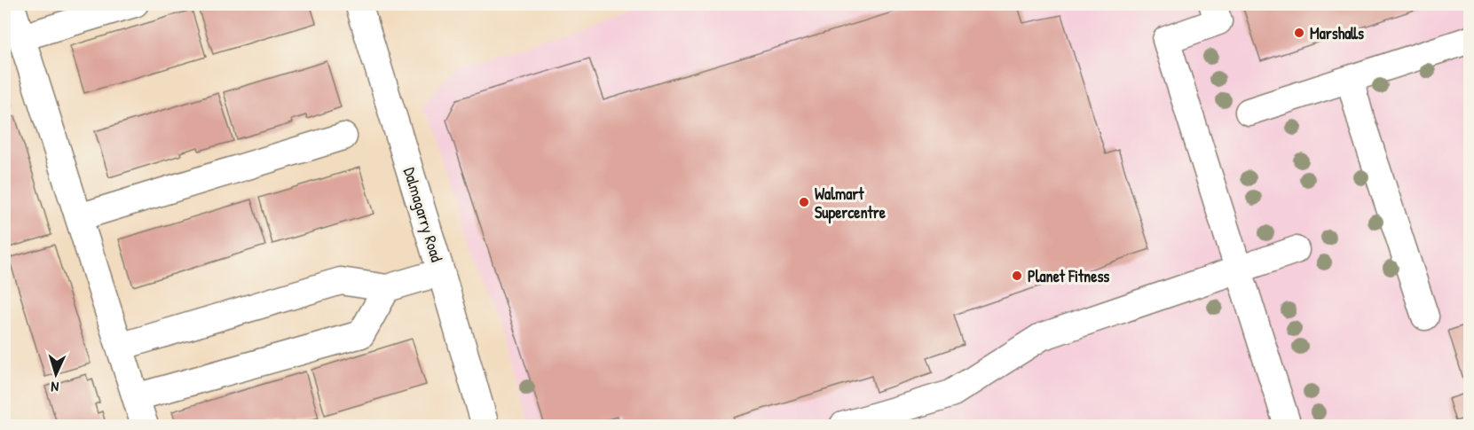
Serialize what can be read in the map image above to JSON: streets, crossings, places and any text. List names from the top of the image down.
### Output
{
  "streets": {
    "street": ["Dalmagarry Road"]
  },
  "places": ["Marshalls", "Walmart Supercentre", "Planet Fitness"],
  "north": "bottom"
}
